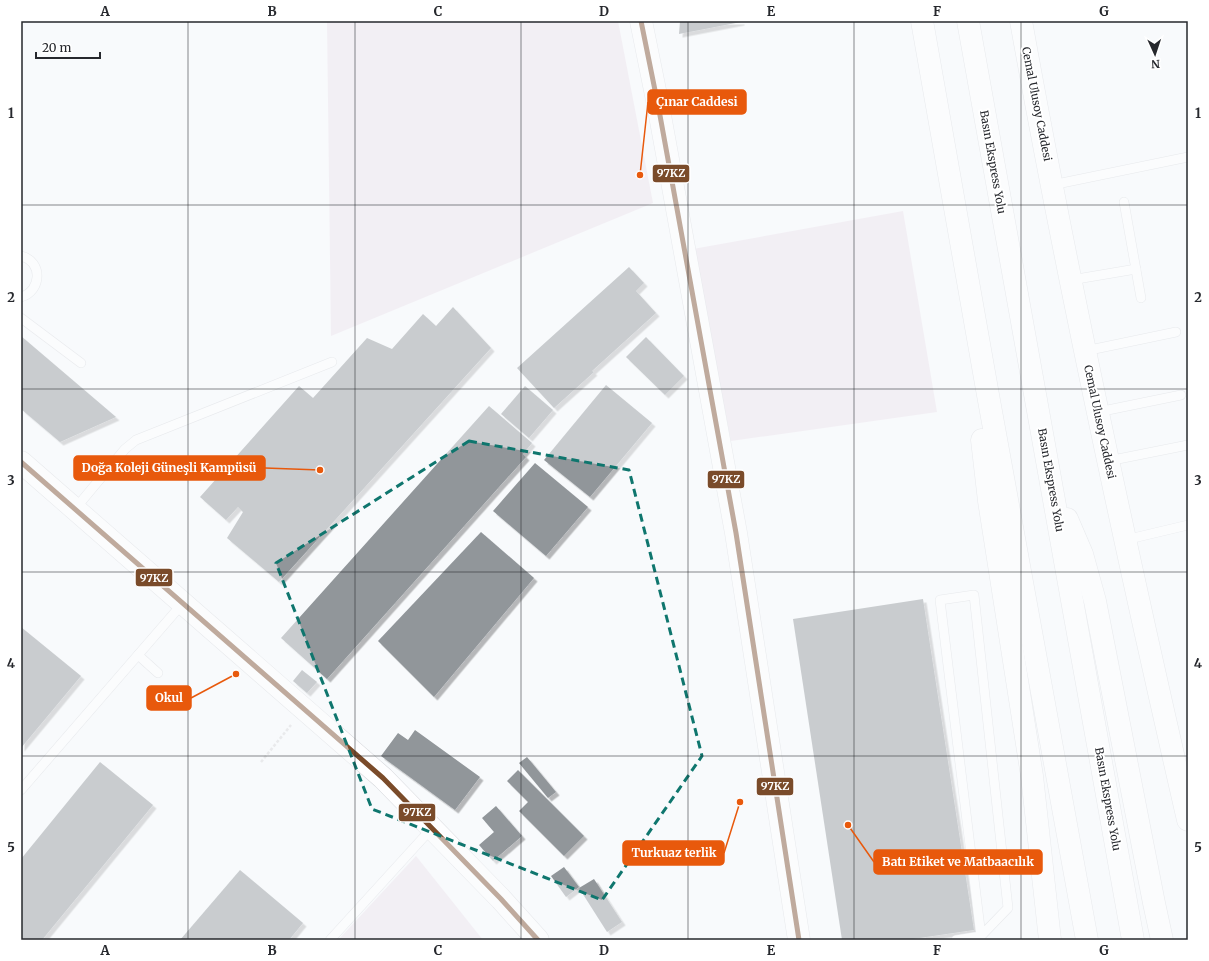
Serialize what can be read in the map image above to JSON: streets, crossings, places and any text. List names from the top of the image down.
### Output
{
  "streets": {
    "main road": ["Cemal Ulusoy Caddesi", "Basın Ekspress Yolu"]
  },
  "places": [
    "Çınar Caddesi",
    "Doğa Koleji Güneşli Kampüsü",
    "Okul",
    "Turkuaz terlik",
    "Batı Etiket ve Matbaacılık"
  ],
  "lines": ["transit line 97KZ"],
  "scale_bar": "20 m",
  "north": "bottom",
  "grid": {
    "columns": [
      "A",
      "B",
      "C",
      "D",
      "E",
      "F",
      "G"
    ],
    "rows": [
      "1",
      "2",
      "3",
      "4",
      "5"
    ]
  }
}
